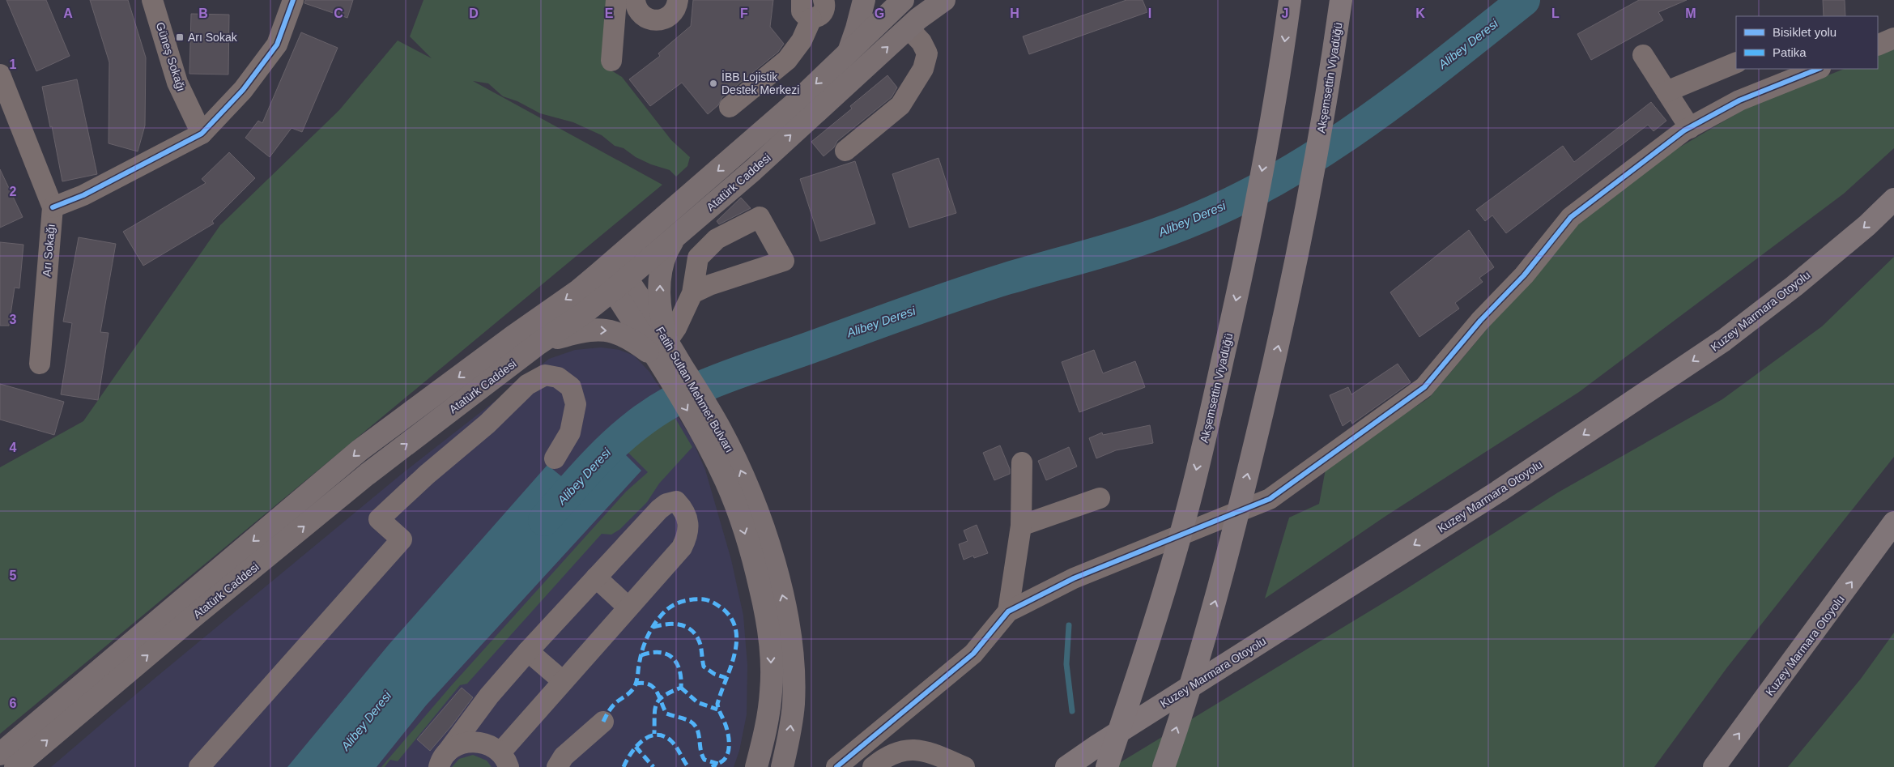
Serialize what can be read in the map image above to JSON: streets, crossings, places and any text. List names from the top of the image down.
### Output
{
  "streets": {
    "highway": ["Akşemsettin Viyadüğü", "Kuzey Marmara Otoyolu"],
    "main road": ["Atatürk Caddesi", "Fatih Sultan Mehmet Bulvarı"],
    "street": ["Güneş Sokağı", "Arı Sokağı"]
  },
  "crossings": [
    ["Atatürk Caddesi", "Fatih Sultan Mehmet Bulvarı"]
  ],
  "water": ["Alibey Deresi"],
  "places": {
    "transit": ["Arı Sokak"],
    "other": ["İBB Lojistik Destek Merkezi"]
  },
  "legend": ["Bisiklet yolu", "Patika"],
  "grid": {
    "columns": [
      "A",
      "B",
      "C",
      "D",
      "E",
      "F",
      "G",
      "H",
      "I",
      "J",
      "K",
      "L",
      "M"
    ],
    "rows": [
      "1",
      "2",
      "3",
      "4",
      "5",
      "6"
    ]
  }
}
